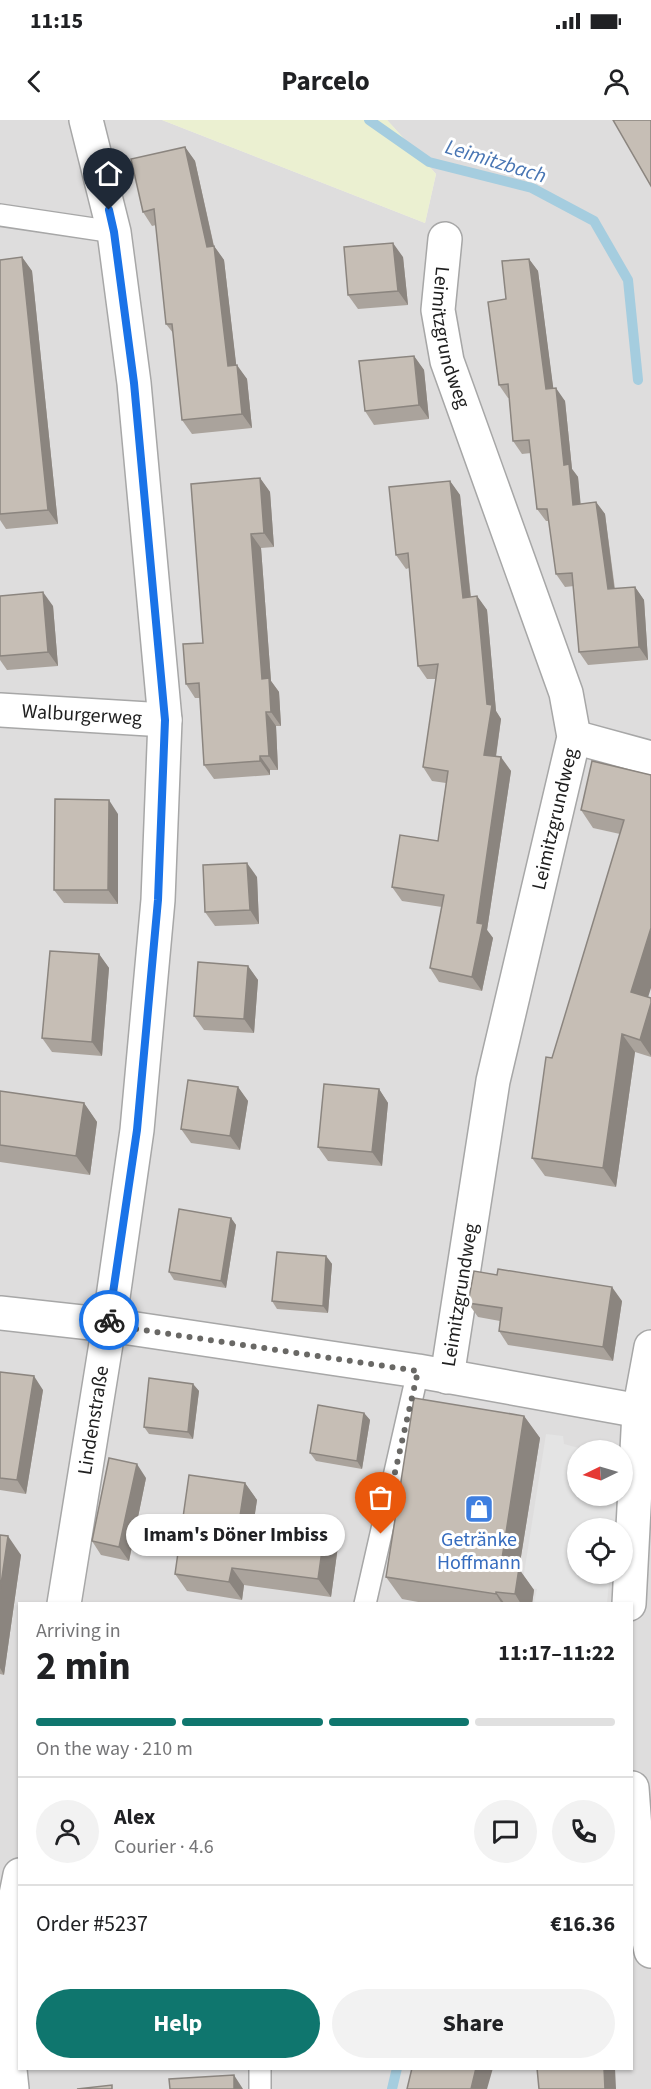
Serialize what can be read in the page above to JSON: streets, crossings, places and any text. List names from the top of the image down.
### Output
{
  "streets": {
    "street": ["Leimitzgrundweg", "Walburgerweg", "Lindenstraße"]
  },
  "crossings": [
    ["Walburgerweg", "Lindenstraße"]
  ],
  "water": ["Leimitzbach"],
  "places": {
    "shop": ["Getränke Hoffmann"],
    "other": ["Imam's Döner Imbiss"]
  },
  "north": "left",
  "page": {
    "status": "11:15",
    "header": "Parcelo",
    "bubble": "Imam's Döner Imbiss",
    "heading": ["2 min", "Arriving in", "11:17–11:22"],
    "panel": [
      "Alex",
      "Courier · 4.6",
      "Order #5237",
      "€16.36"
    ],
    "bar": "On the way · 210 m",
    "buttons": ["Help", "Share"]
  }
}
